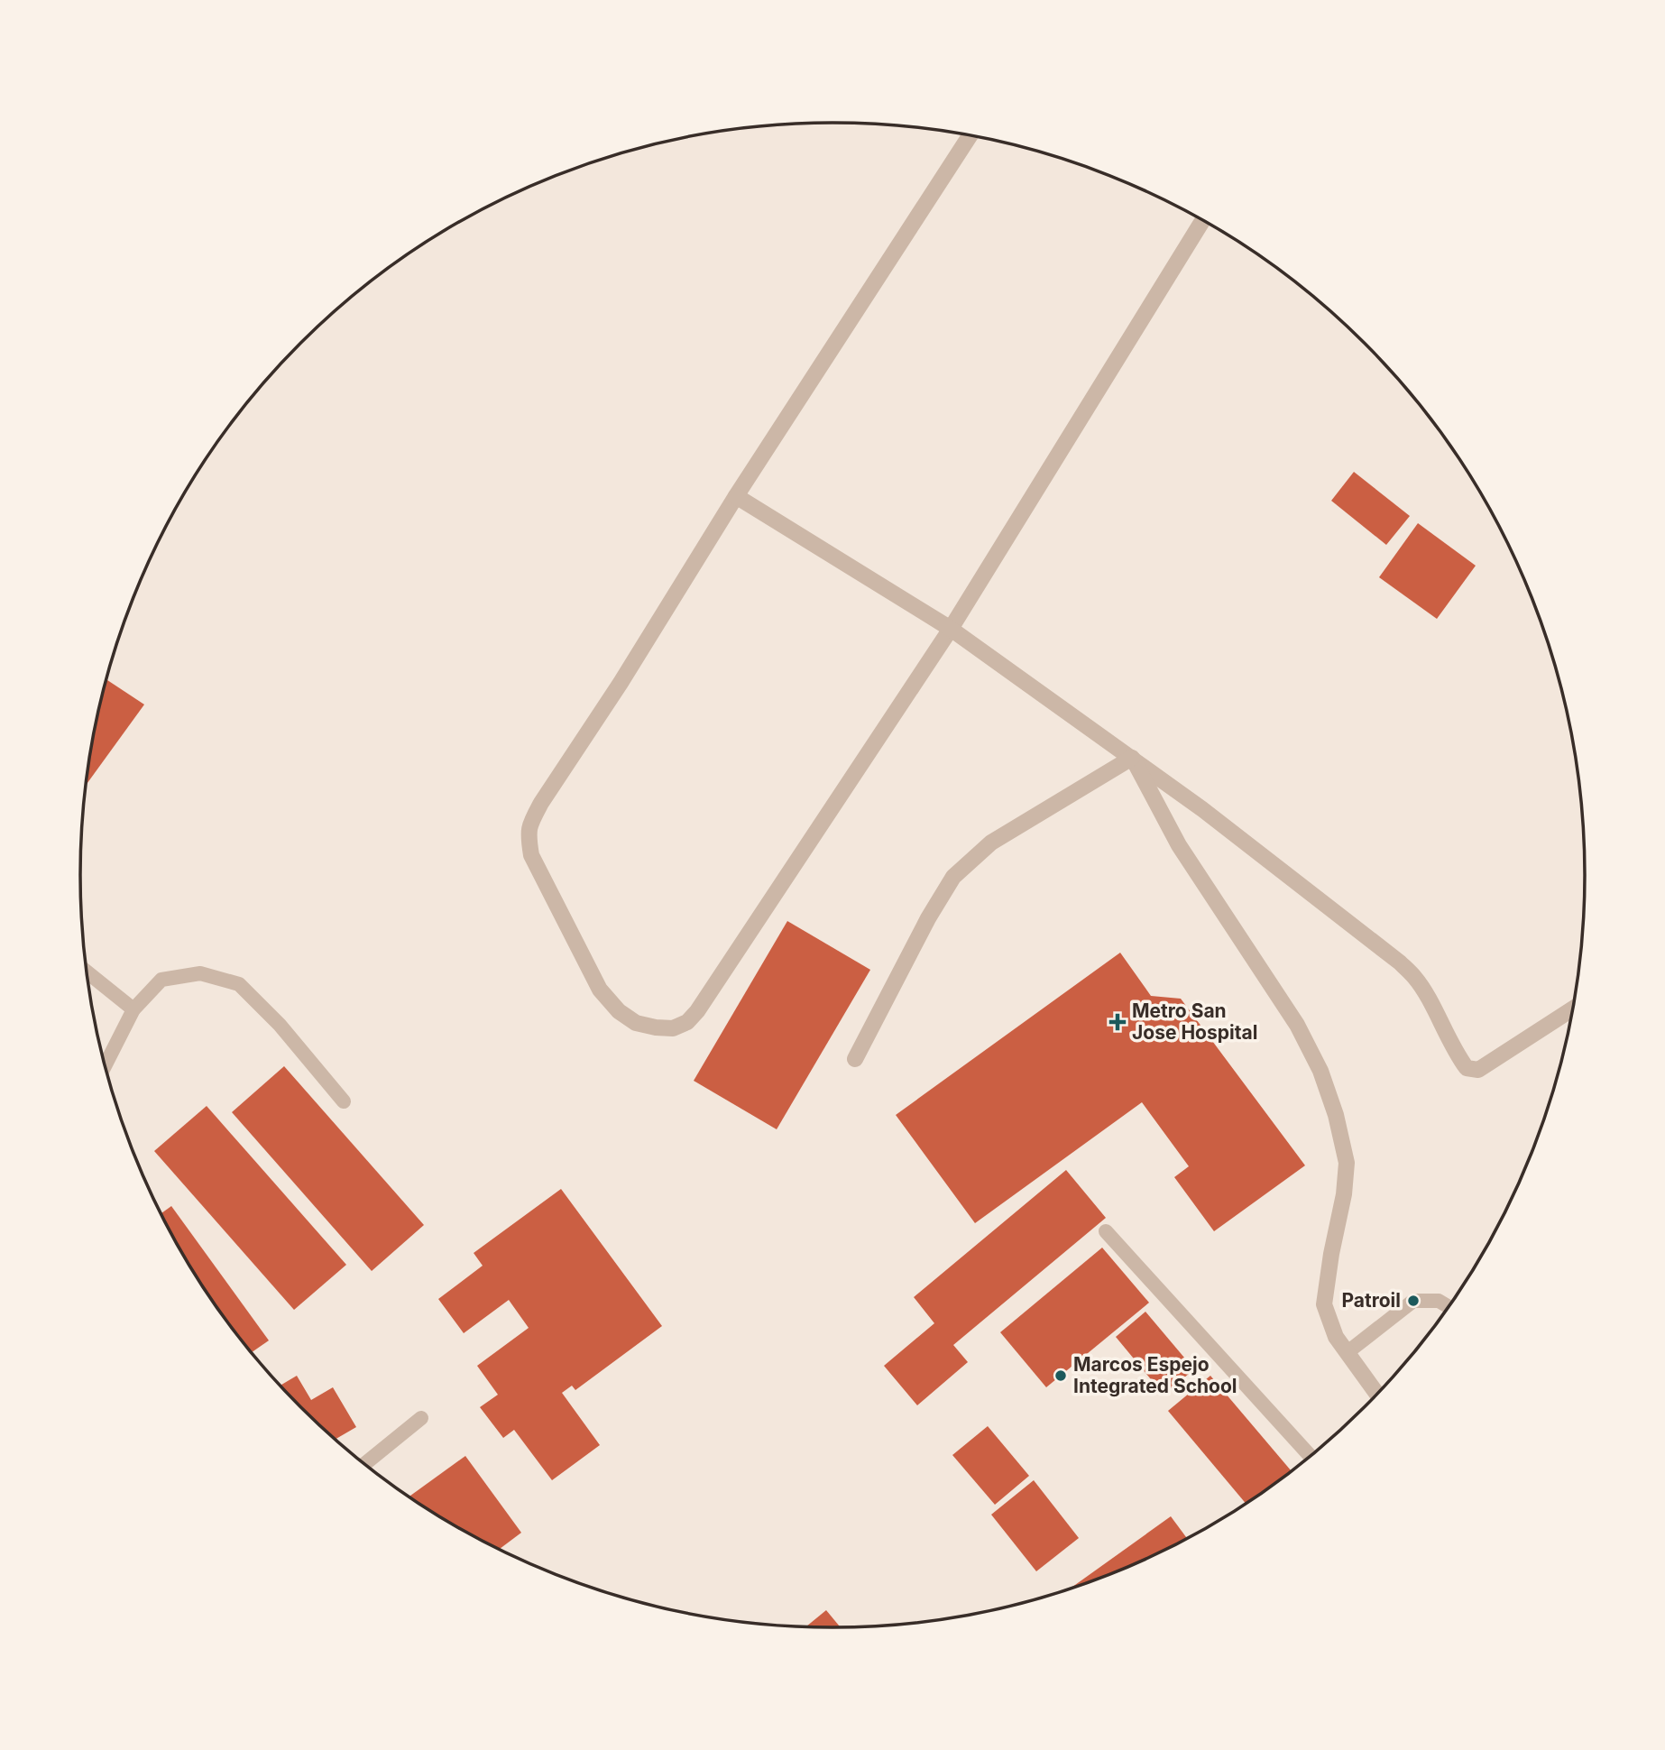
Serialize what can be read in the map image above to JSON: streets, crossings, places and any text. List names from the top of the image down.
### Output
{
  "places": {
    "health": ["Metro San Jose Hospital"],
    "other": ["Patroil", "Marcos Espejo Integrated School"]
  }
}
